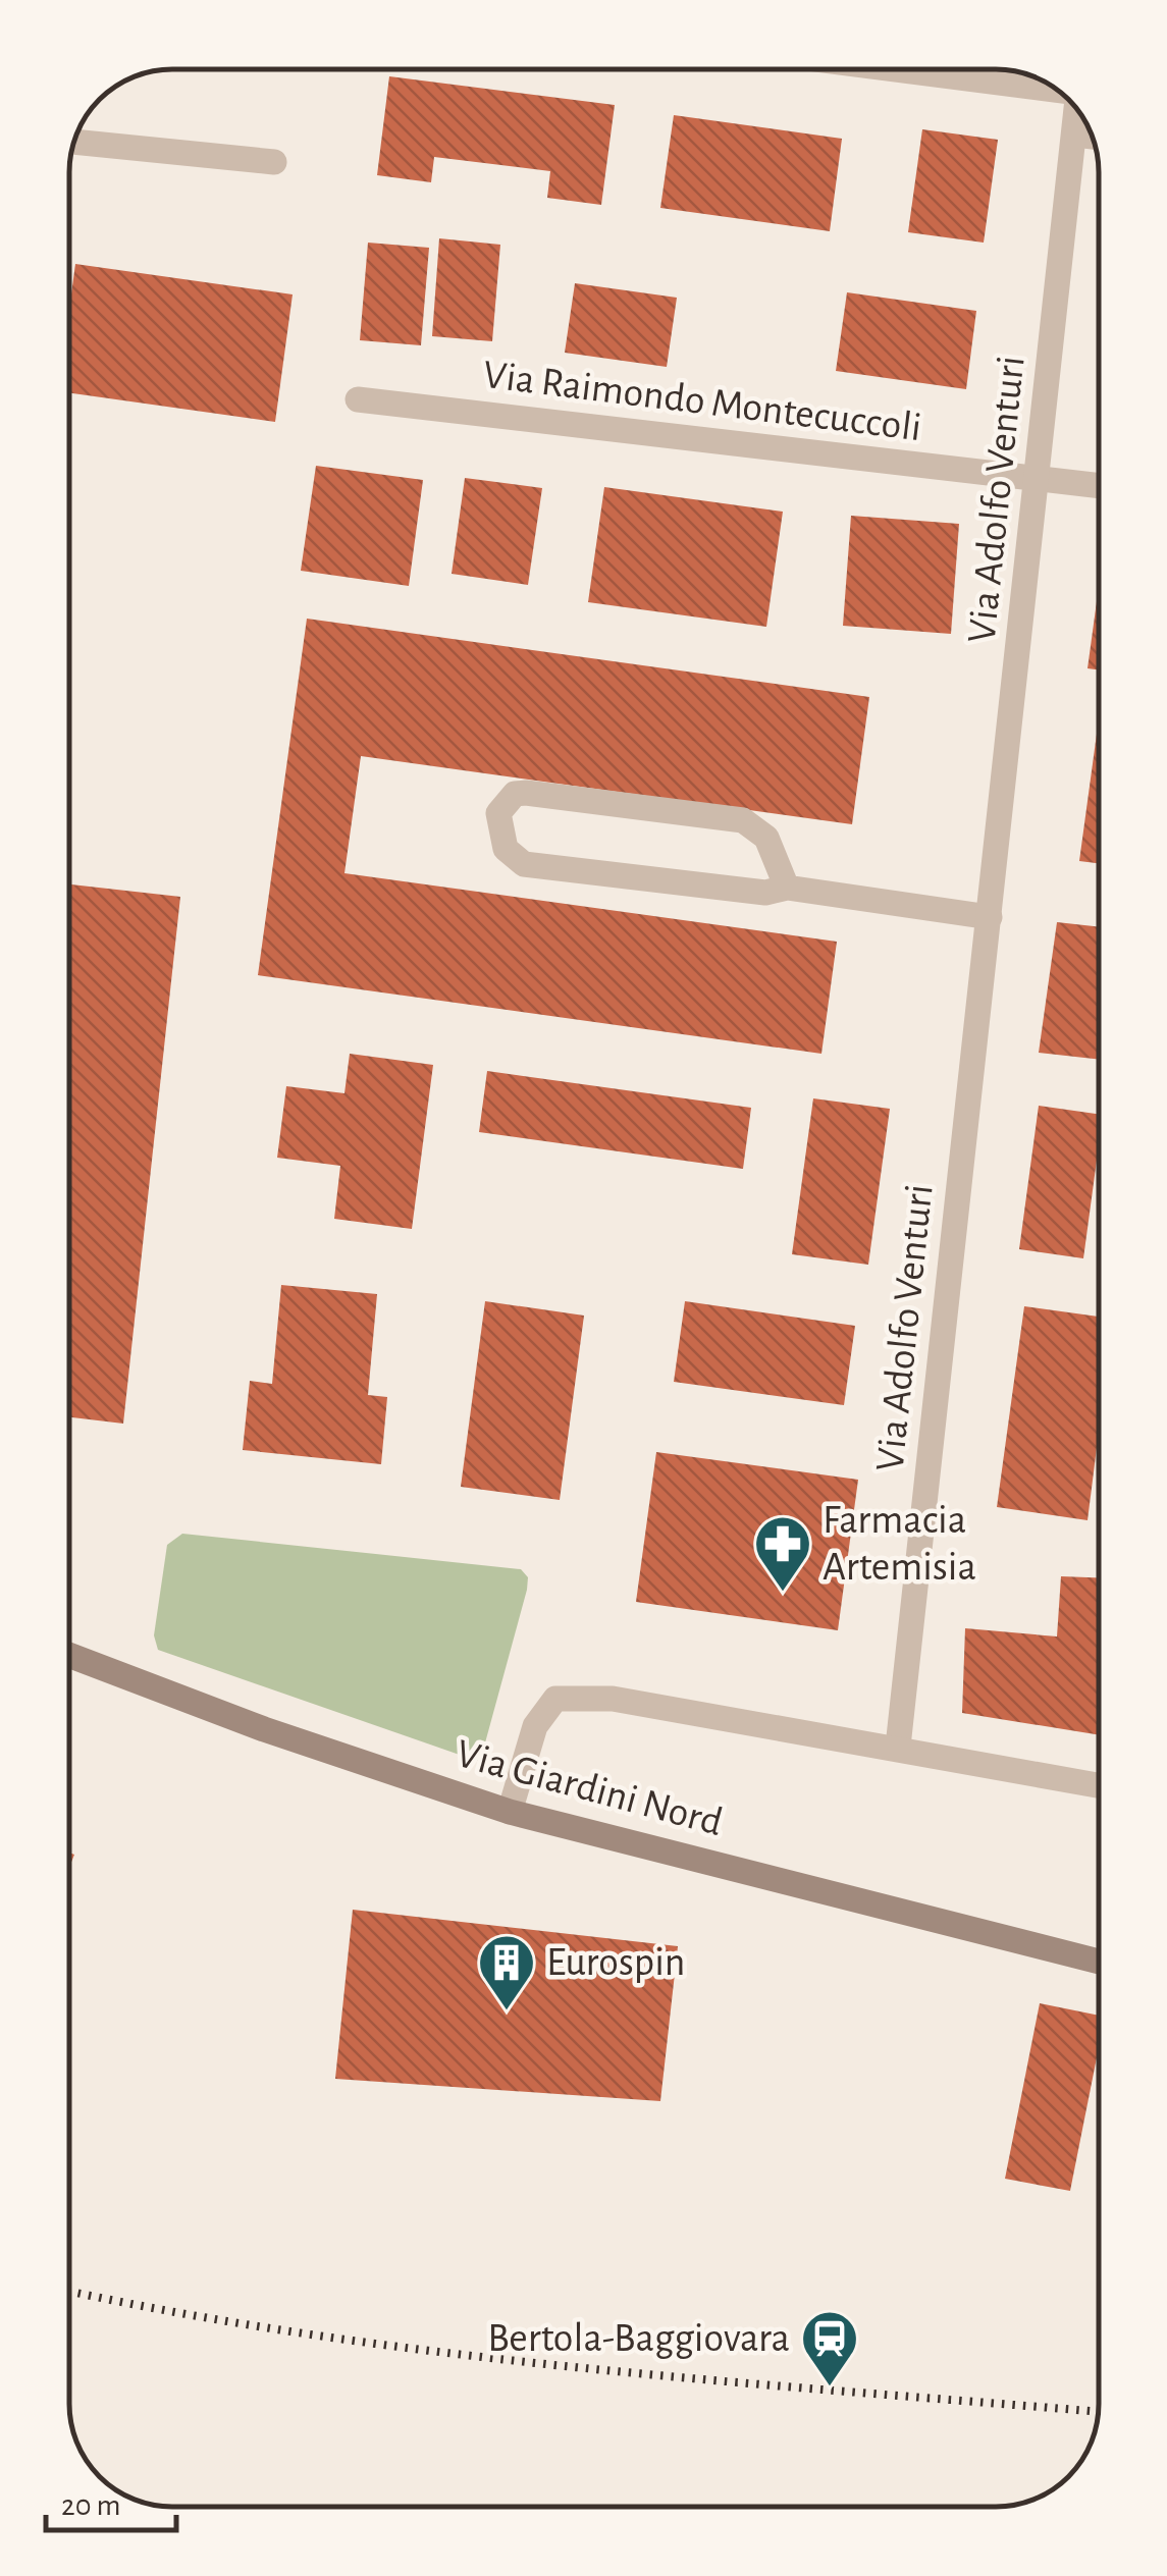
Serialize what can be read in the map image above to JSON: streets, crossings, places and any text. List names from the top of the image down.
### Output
{
  "streets": {
    "main road": ["Via Giardini Nord"],
    "street": ["Via Raimondo Montecuccoli", "Via Adolfo Venturi"]
  },
  "crossings": [
    ["Via Raimondo Montecuccoli", "Via Adolfo Venturi"]
  ],
  "places": {
    "pharmacy": ["Farmacia Artemisia"],
    "building": ["Eurospin"],
    "station": ["Bertola-Baggiovara"]
  },
  "scale_bar": "20 m"
}
